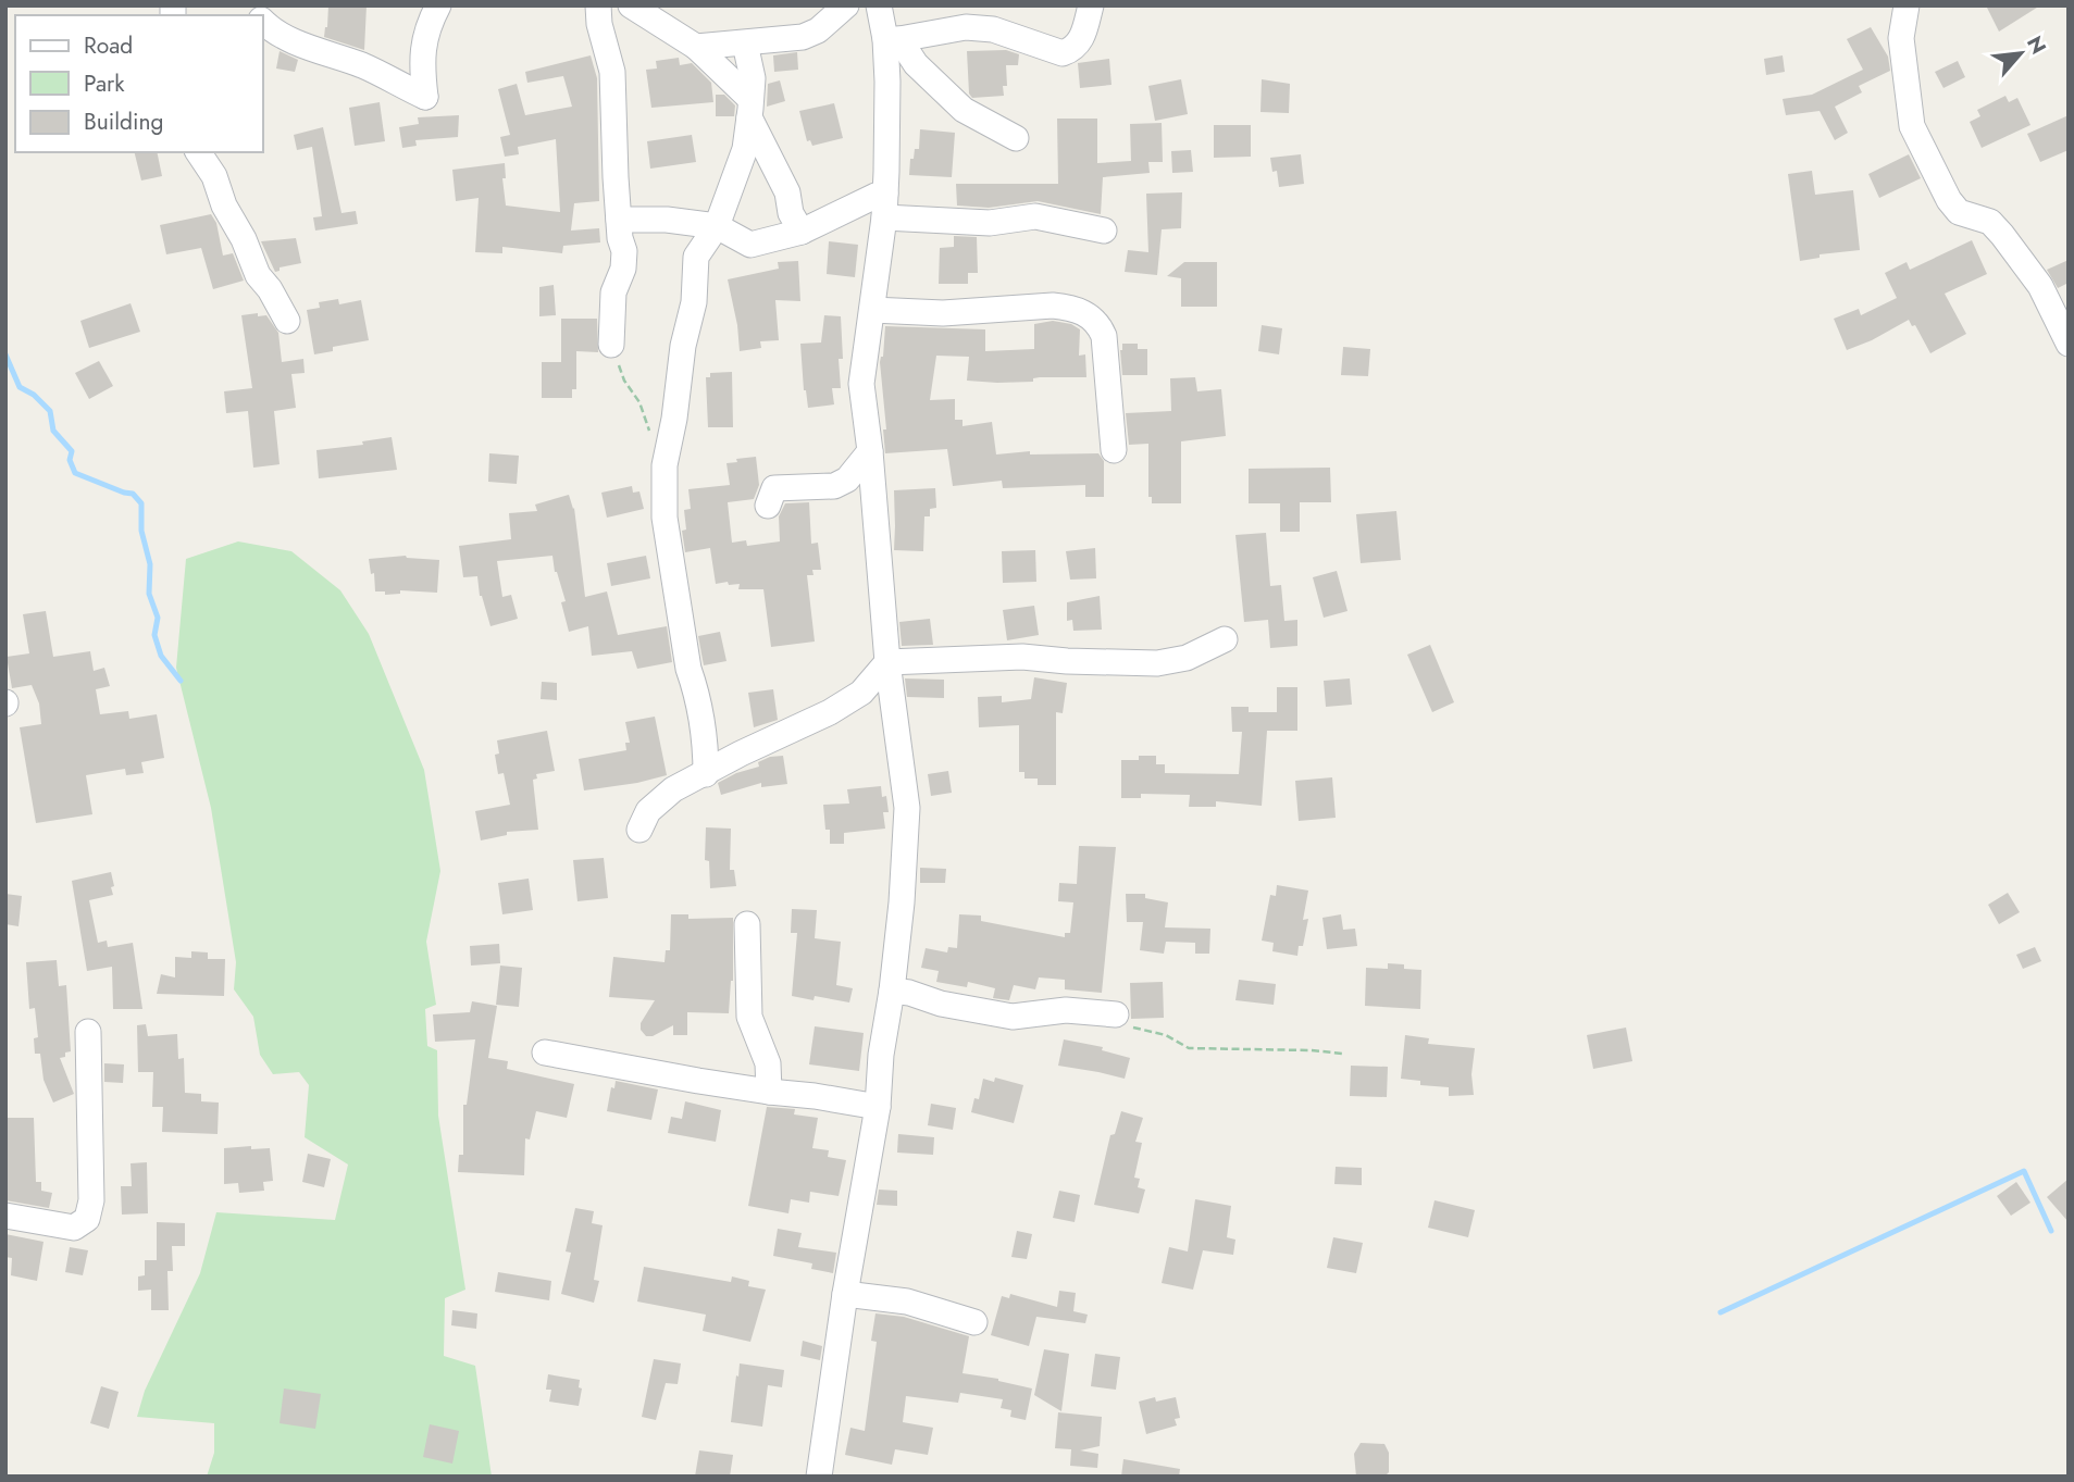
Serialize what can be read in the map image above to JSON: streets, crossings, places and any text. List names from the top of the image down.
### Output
{
  "legend": ["Road", "Park", "Building"],
  "north": "top right"
}
